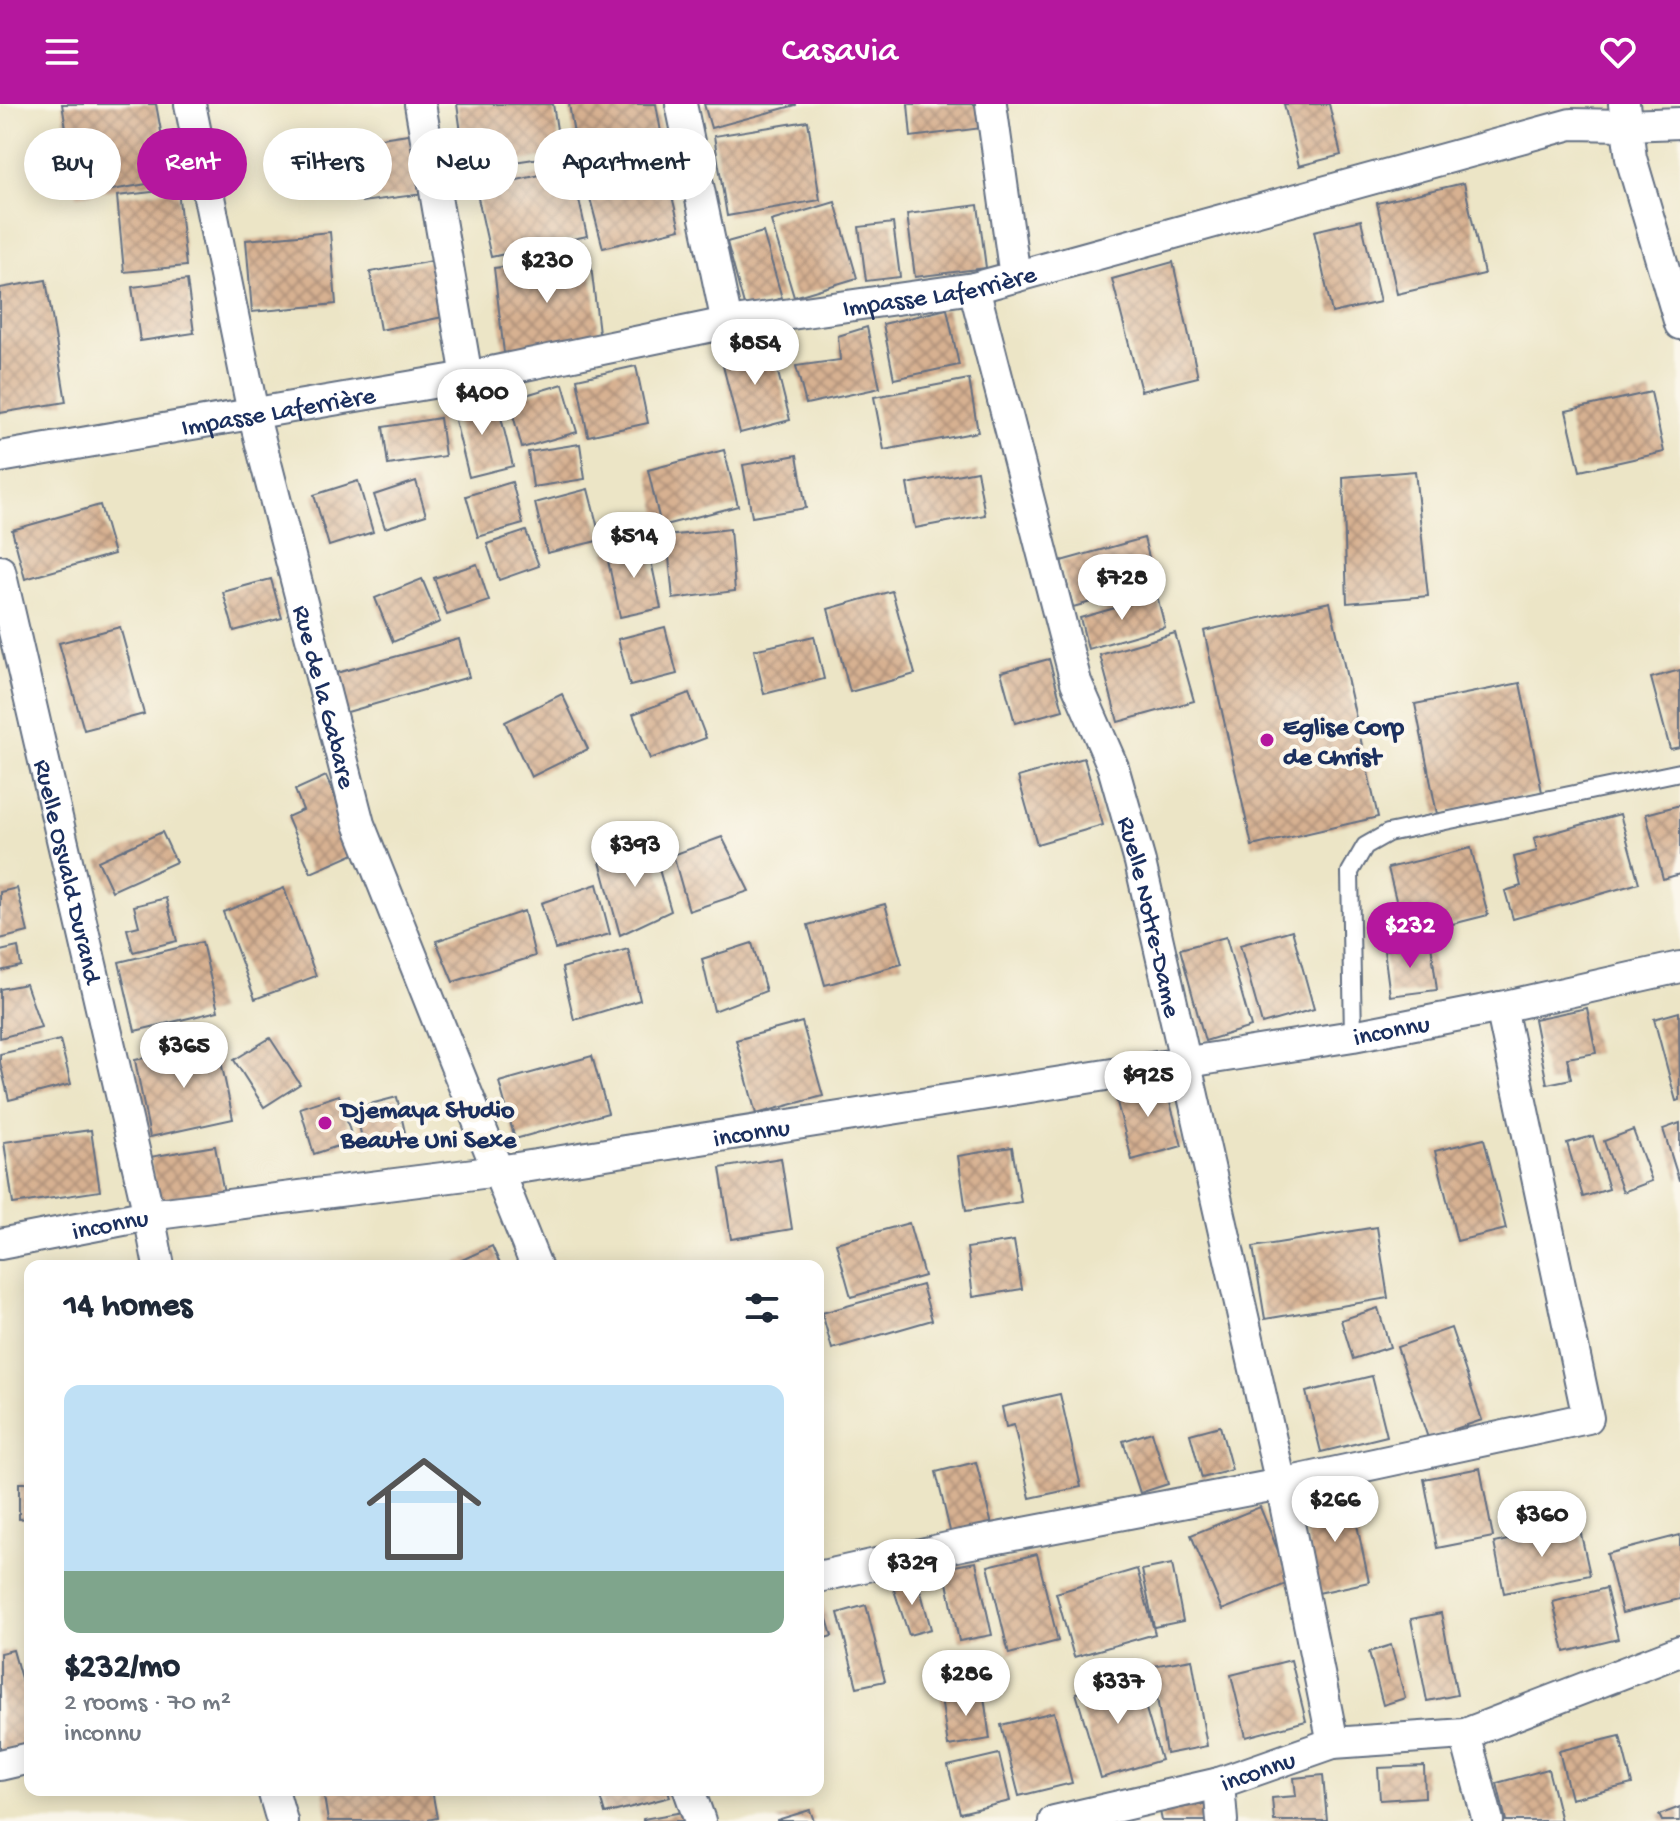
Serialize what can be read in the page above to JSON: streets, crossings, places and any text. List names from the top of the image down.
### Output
{
  "streets": {
    "street": [
      "Impasse Laferrière",
      "Rue de la Gabare",
      "Ruelle Osvald Durand",
      "Ruelle Notre-Dame",
      "inconnu"
    ]
  },
  "crossings": [
    ["Impasse Laferrière", "Rue de la Gabare"],
    ["Impasse Laferrière", "Ruelle Notre-Dame"],
    ["Rue de la Gabare", "inconnu"],
    ["Ruelle Osvald Durand", "inconnu"],
    ["Ruelle Notre-Dame", "inconnu"]
  ],
  "places": ["Eglise Corp de Christ", "Djemaya Studio Beaute Uni Sexe"],
  "page": {
    "header": "Casavia",
    "chip": [
      "Buy",
      "Rent",
      "Filters",
      "New",
      "Apartment"
    ],
    "price": [
      "$230",
      "$854",
      "$400",
      "$514",
      "$728",
      "$393",
      "$232",
      "$365",
      "$925",
      "$266",
      "$360",
      "$329",
      "$286",
      "$337"
    ],
    "heading": "14 homes",
    "list": [
      {
        "name": "$232/mo",
        "note": "2 rooms · 70 m² · inconnu"
      }
    ]
  }
}
